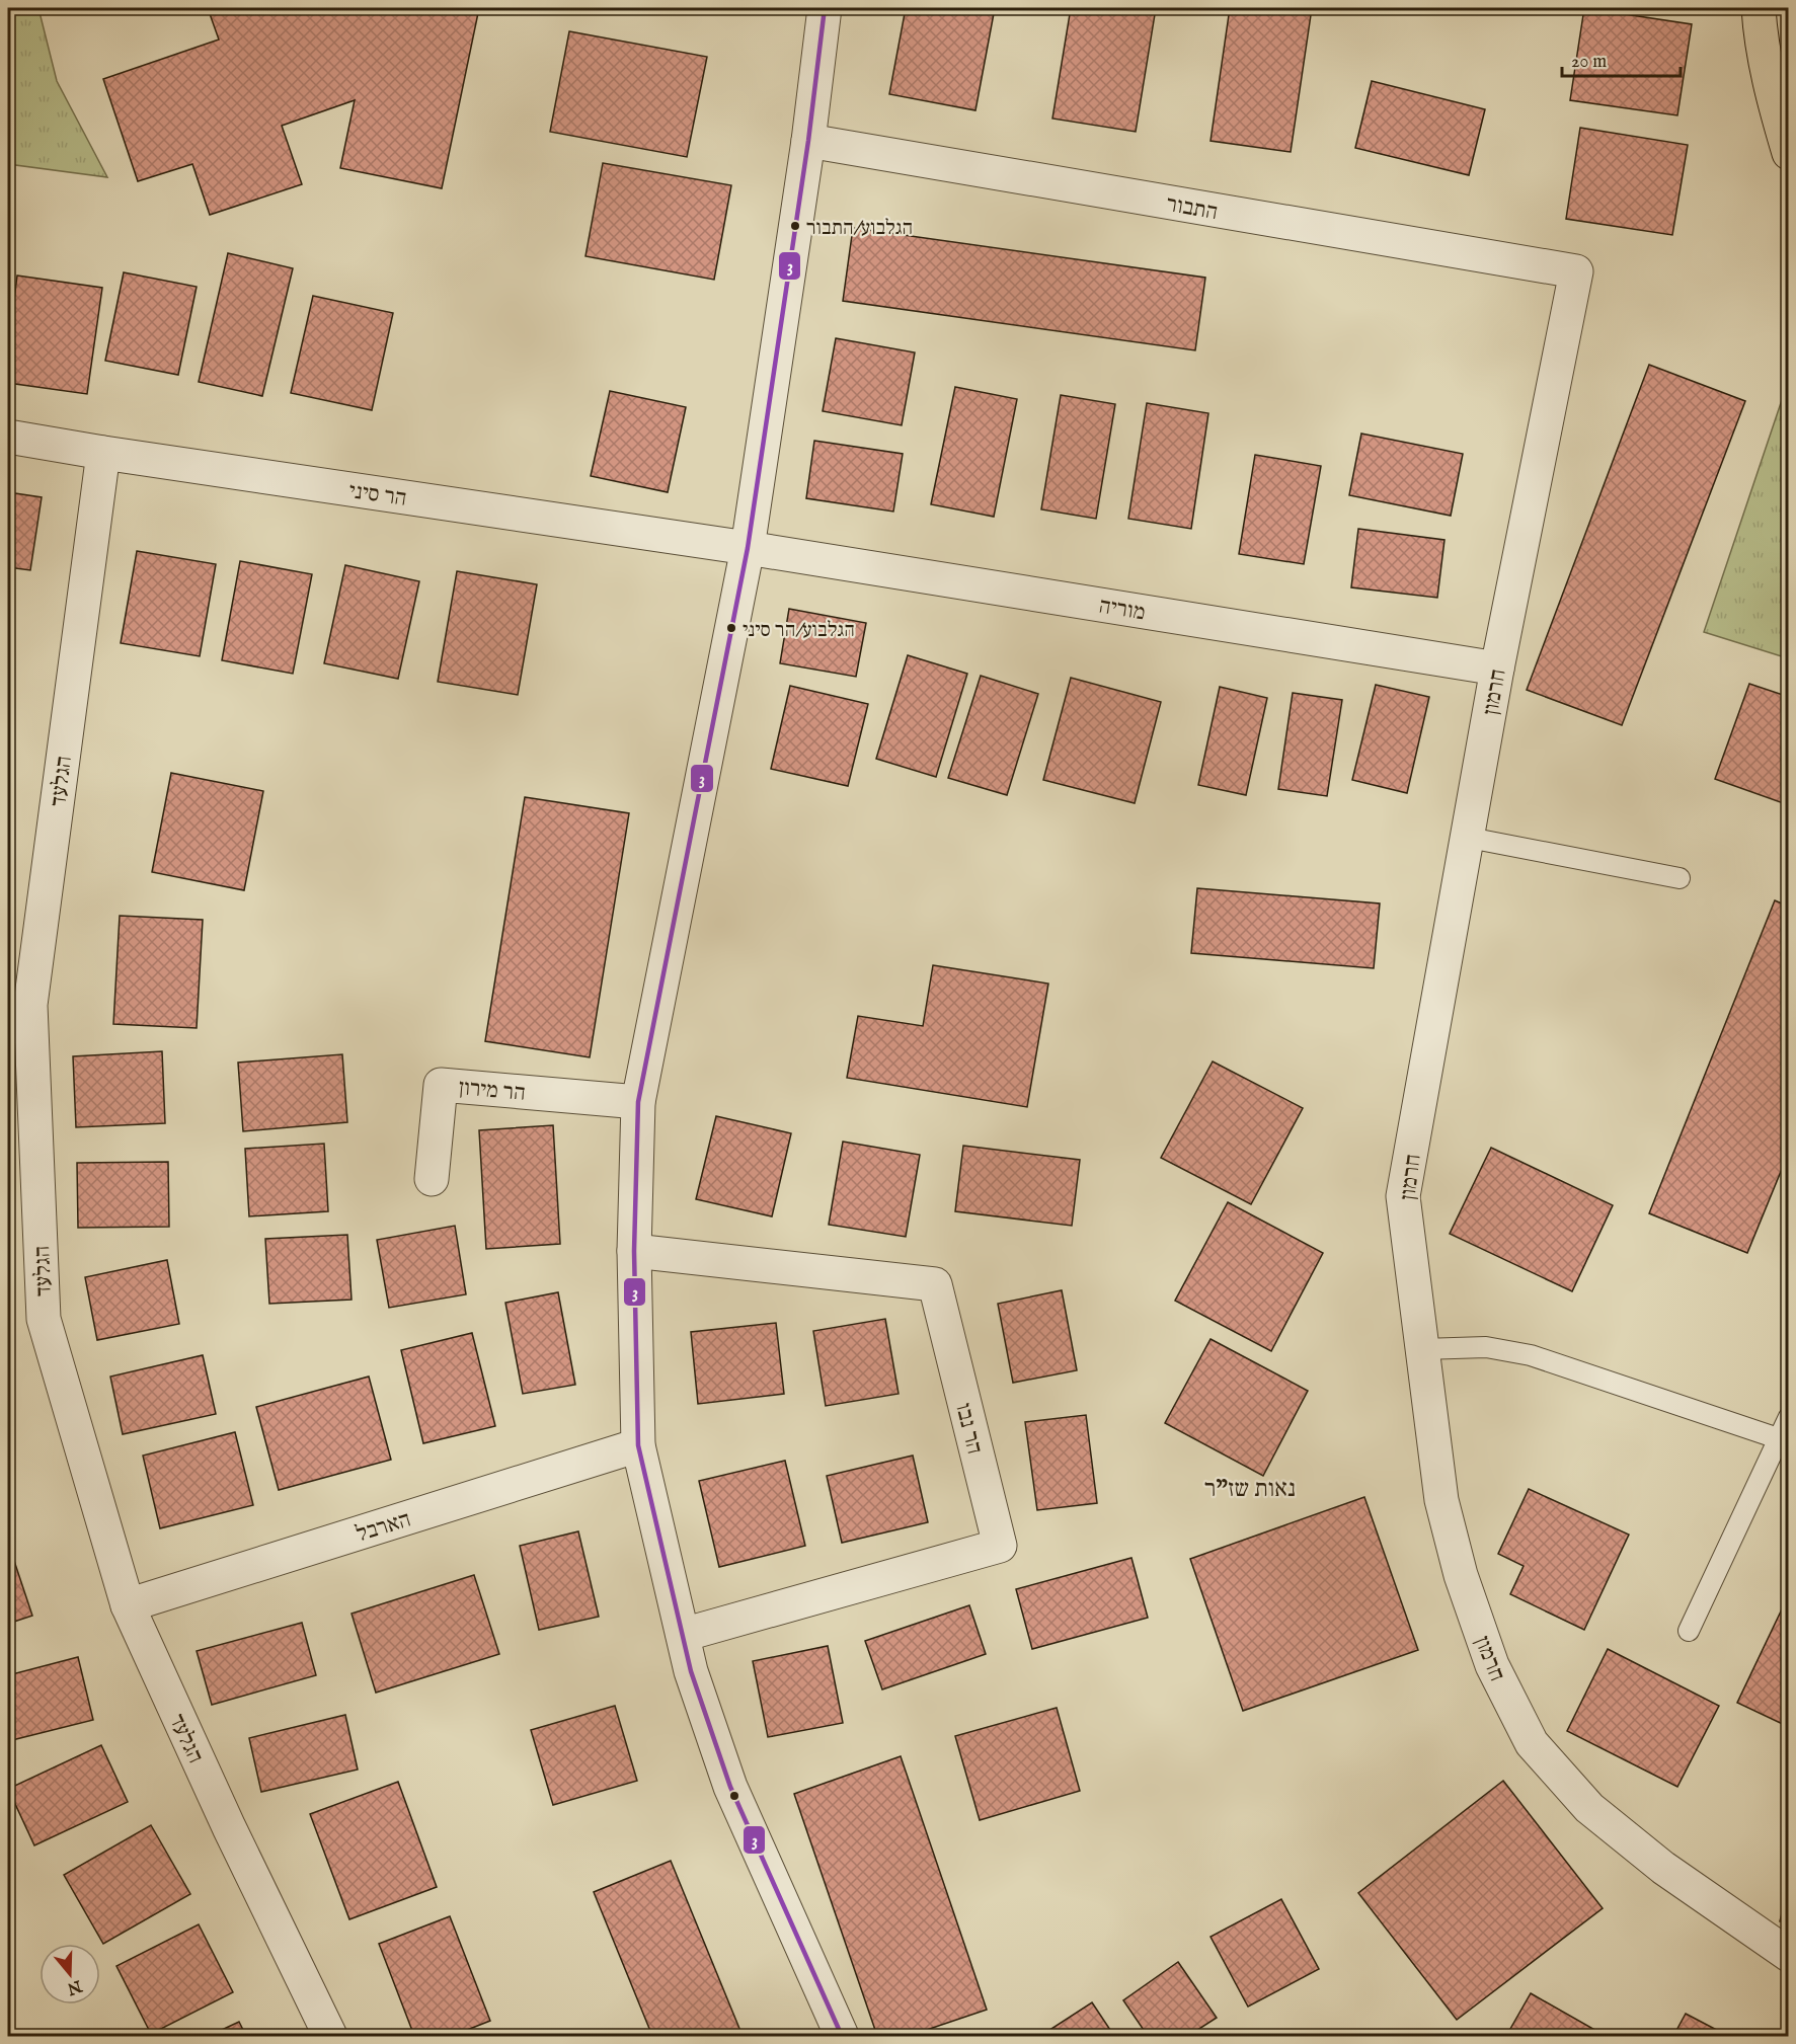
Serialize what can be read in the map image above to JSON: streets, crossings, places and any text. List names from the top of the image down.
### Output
{
  "streets": {
    "street": [
      "התבור",
      "הר סיני",
      "מוריה",
      "חרמון",
      "הגלעד",
      "הר מירון",
      "הר נבו",
      "הארבל"
    ]
  },
  "crossings": [
    ["התבור", "חרמון"],
    ["הר סיני", "מוריה"],
    ["הר סיני", "הגלעד"],
    ["מוריה", "חרמון"],
    ["הגלעד", "הארבל"]
  ],
  "districts": ["נאות שז\"ר"],
  "places": ["הגלבוע/התבור", "הגלבוע/הר סיני"],
  "lines": ["transit line 3"],
  "scale_bar": "20 m",
  "north": "bottom"
}
